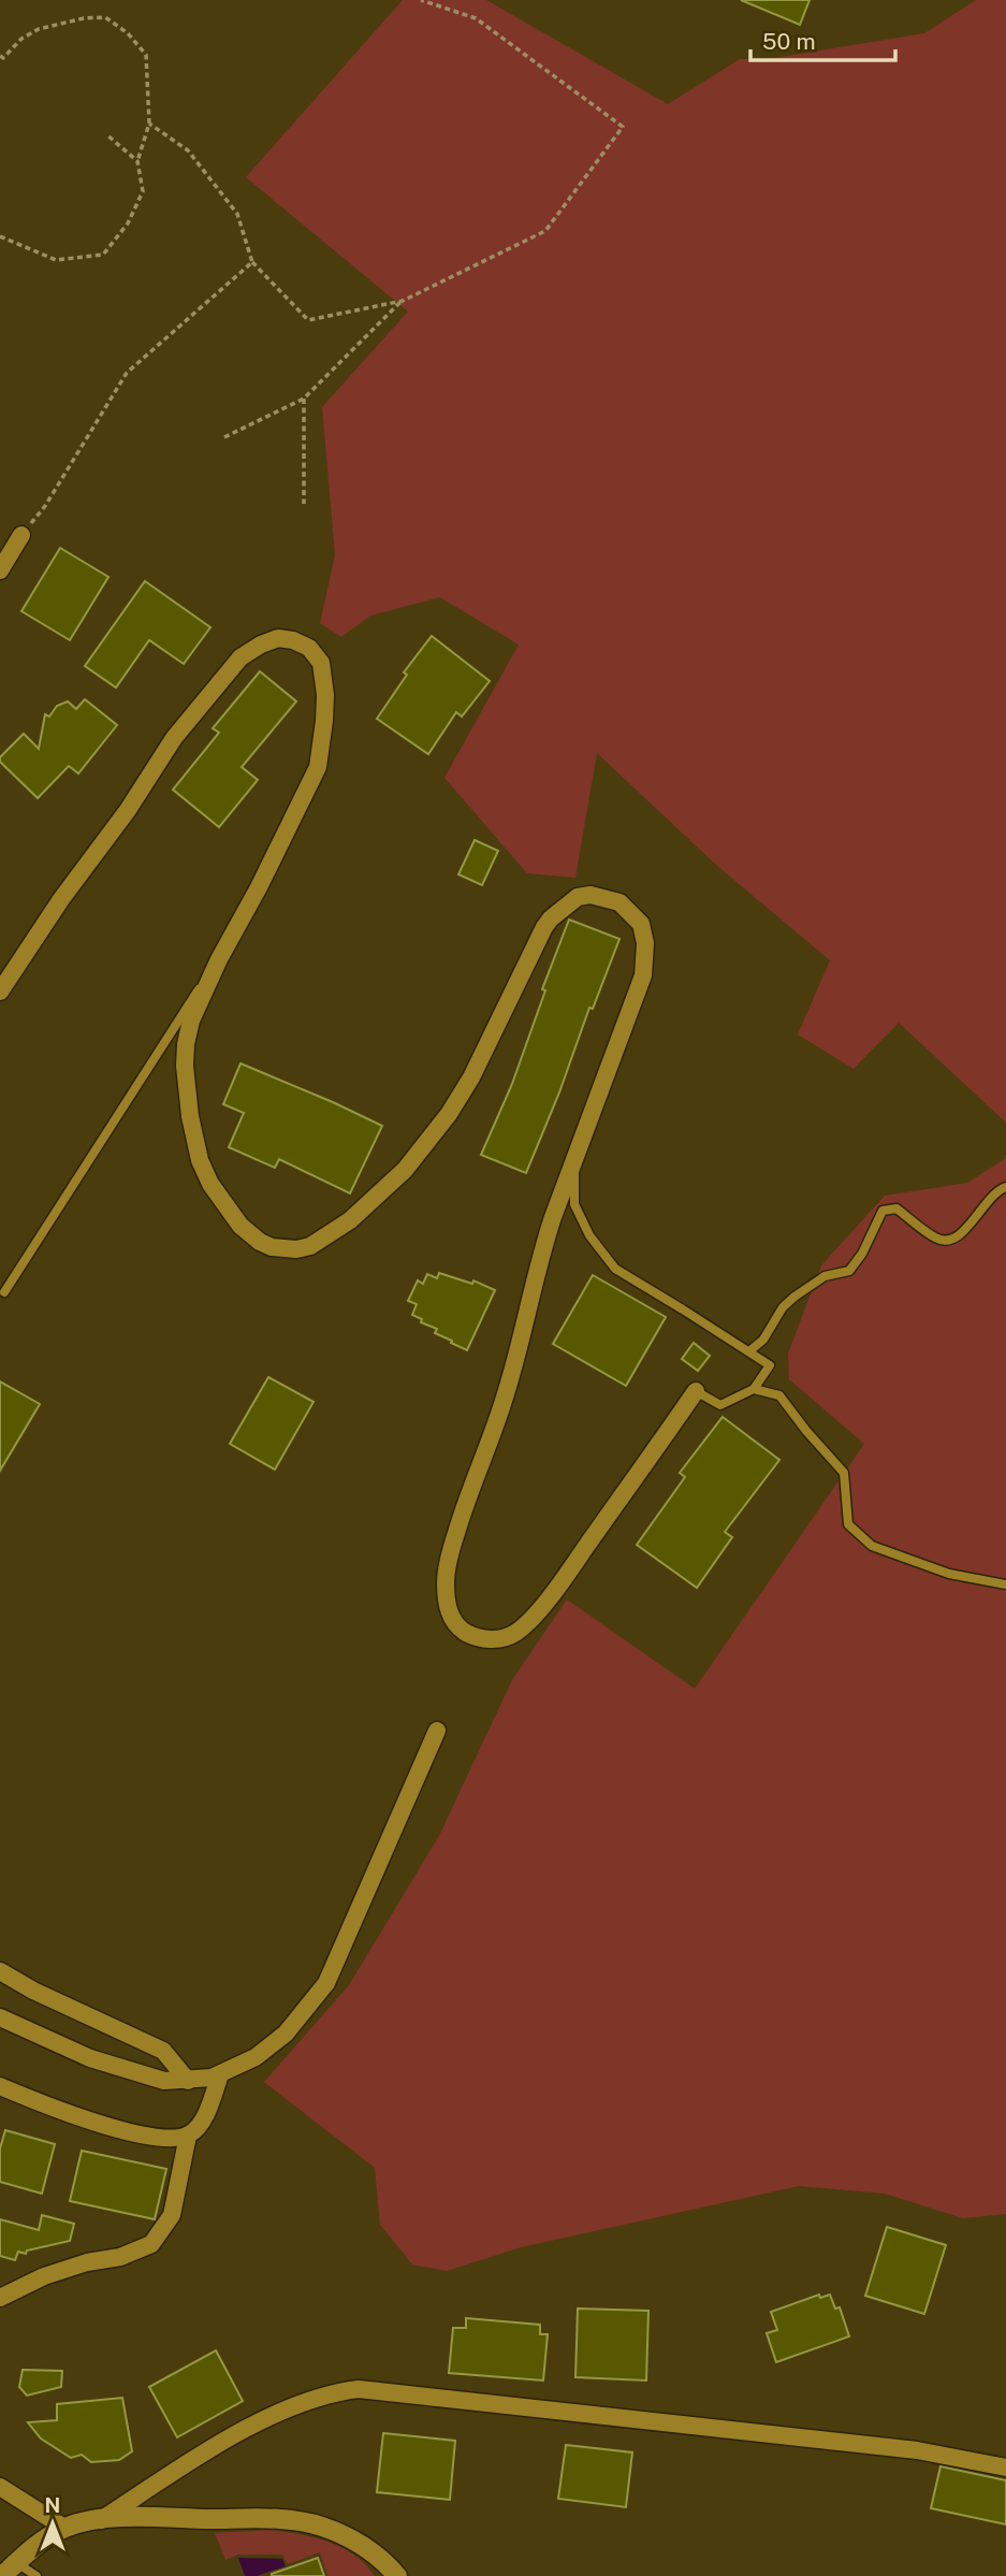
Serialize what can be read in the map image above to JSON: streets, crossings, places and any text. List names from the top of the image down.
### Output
{
  "scale_bar": "50 m",
  "north": "top"
}
